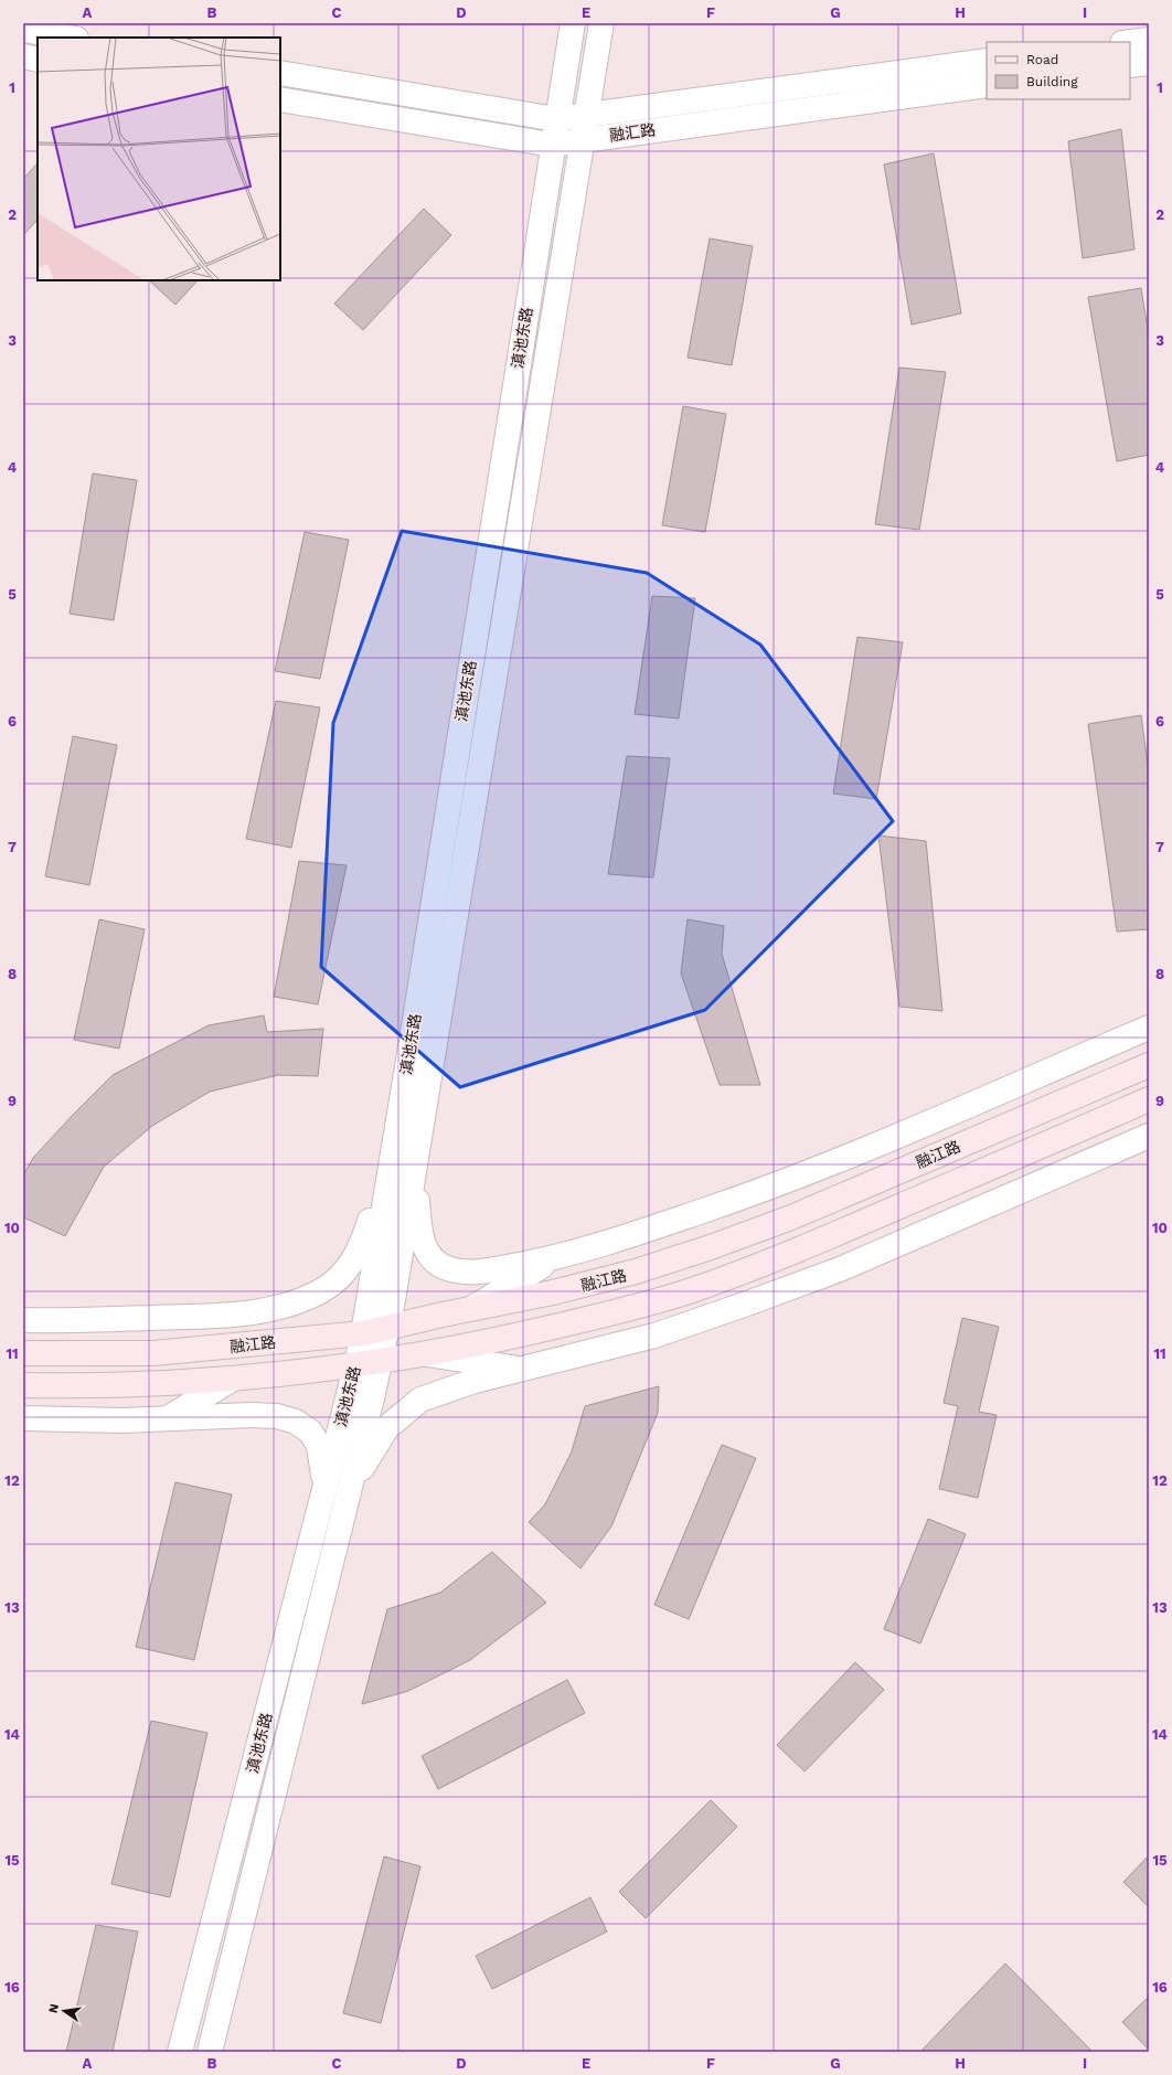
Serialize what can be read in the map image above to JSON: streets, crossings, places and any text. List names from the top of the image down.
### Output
{
  "streets": {
    "main road": ["融江路"],
    "street": ["融汇路", "滇池东路"]
  },
  "crossings": [
    ["融汇路", "滇池东路"],
    ["滇池东路", "融江路"]
  ],
  "legend": ["Road", "Building"],
  "north": "left",
  "grid": {
    "columns": [
      "A",
      "B",
      "C",
      "D",
      "E",
      "F",
      "G",
      "H",
      "I"
    ],
    "rows": [
      "1",
      "2",
      "3",
      "4",
      "5",
      "6",
      "7",
      "8",
      "9",
      "10",
      "11",
      "12",
      "13",
      "14",
      "15",
      "16"
    ]
  }
}
